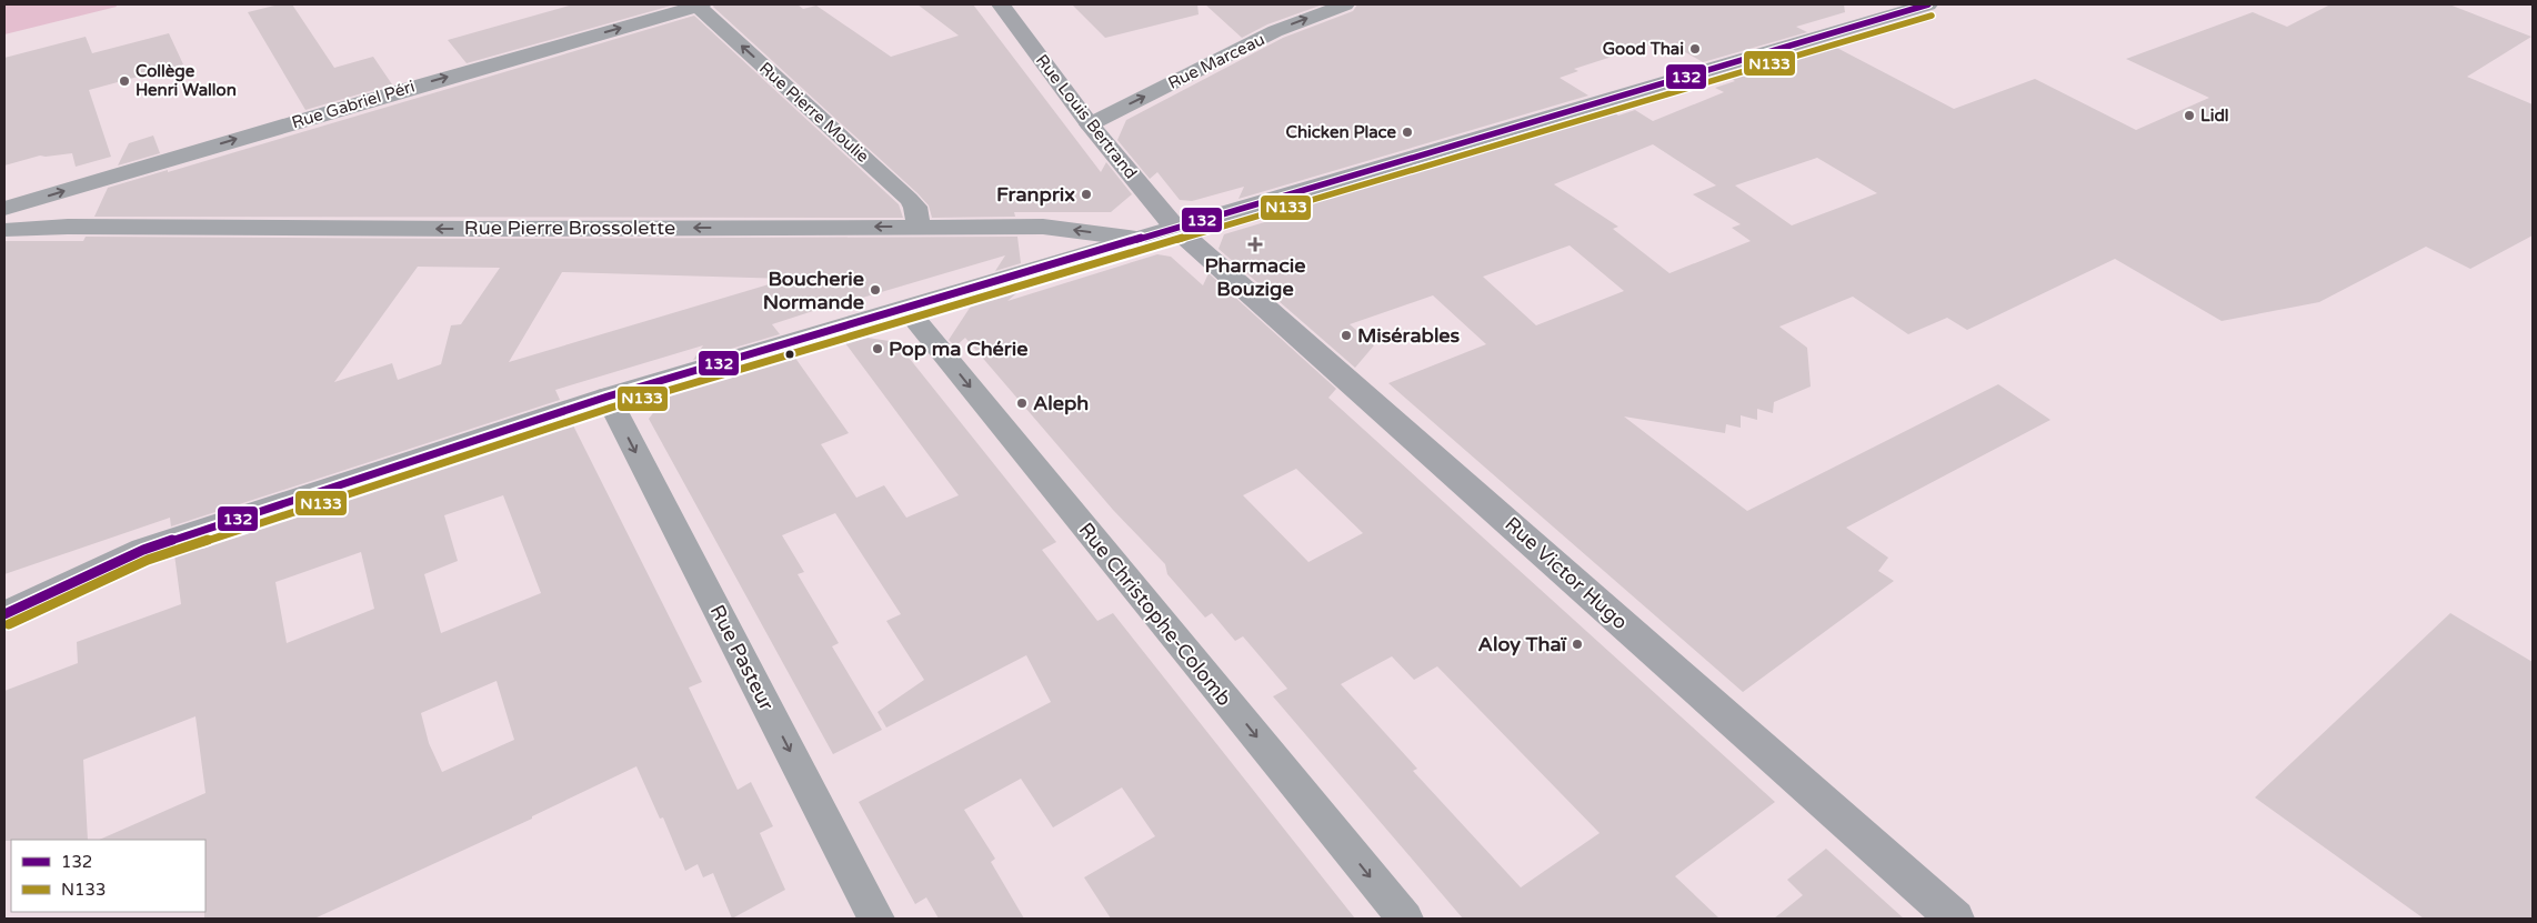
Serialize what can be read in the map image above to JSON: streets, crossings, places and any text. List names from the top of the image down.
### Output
{
  "streets": {
    "main road": ["Rue Louis Bertrand", "Rue Victor Hugo"],
    "street": [
      "Rue Marceau",
      "Rue Gabriel Péri",
      "Rue Pierre Moulie",
      "Rue Pierre Brossolette",
      "Rue Christophe-Colomb",
      "Rue Pasteur"
    ]
  },
  "crossings": [
    ["Rue Marceau", "Rue Louis Bertrand"],
    ["Rue Gabriel Péri", "Rue Pierre Moulie"],
    ["Rue Pierre Moulie", "Rue Pierre Brossolette"],
    ["Rue Louis Bertrand", "Rue Victor Hugo"]
  ],
  "one_way": [
    "Rue Gabriel Péri",
    "Rue Pierre Moulie",
    "Rue Christophe-Colomb",
    "Rue Pasteur"
  ],
  "places": {
    "other": [
      "Good Thai",
      "Collège Henri Wallon",
      "Lidl",
      "Chicken Place",
      "Franprix",
      "Boucherie Normande",
      "Misérables",
      "Pop ma Chérie",
      "Aleph",
      "Aloy Thaï"
    ],
    "health": ["Pharmacie Bouzige"]
  },
  "lines": ["transit line 132", "transit line N133"],
  "legend": ["132", "N133"]
}
